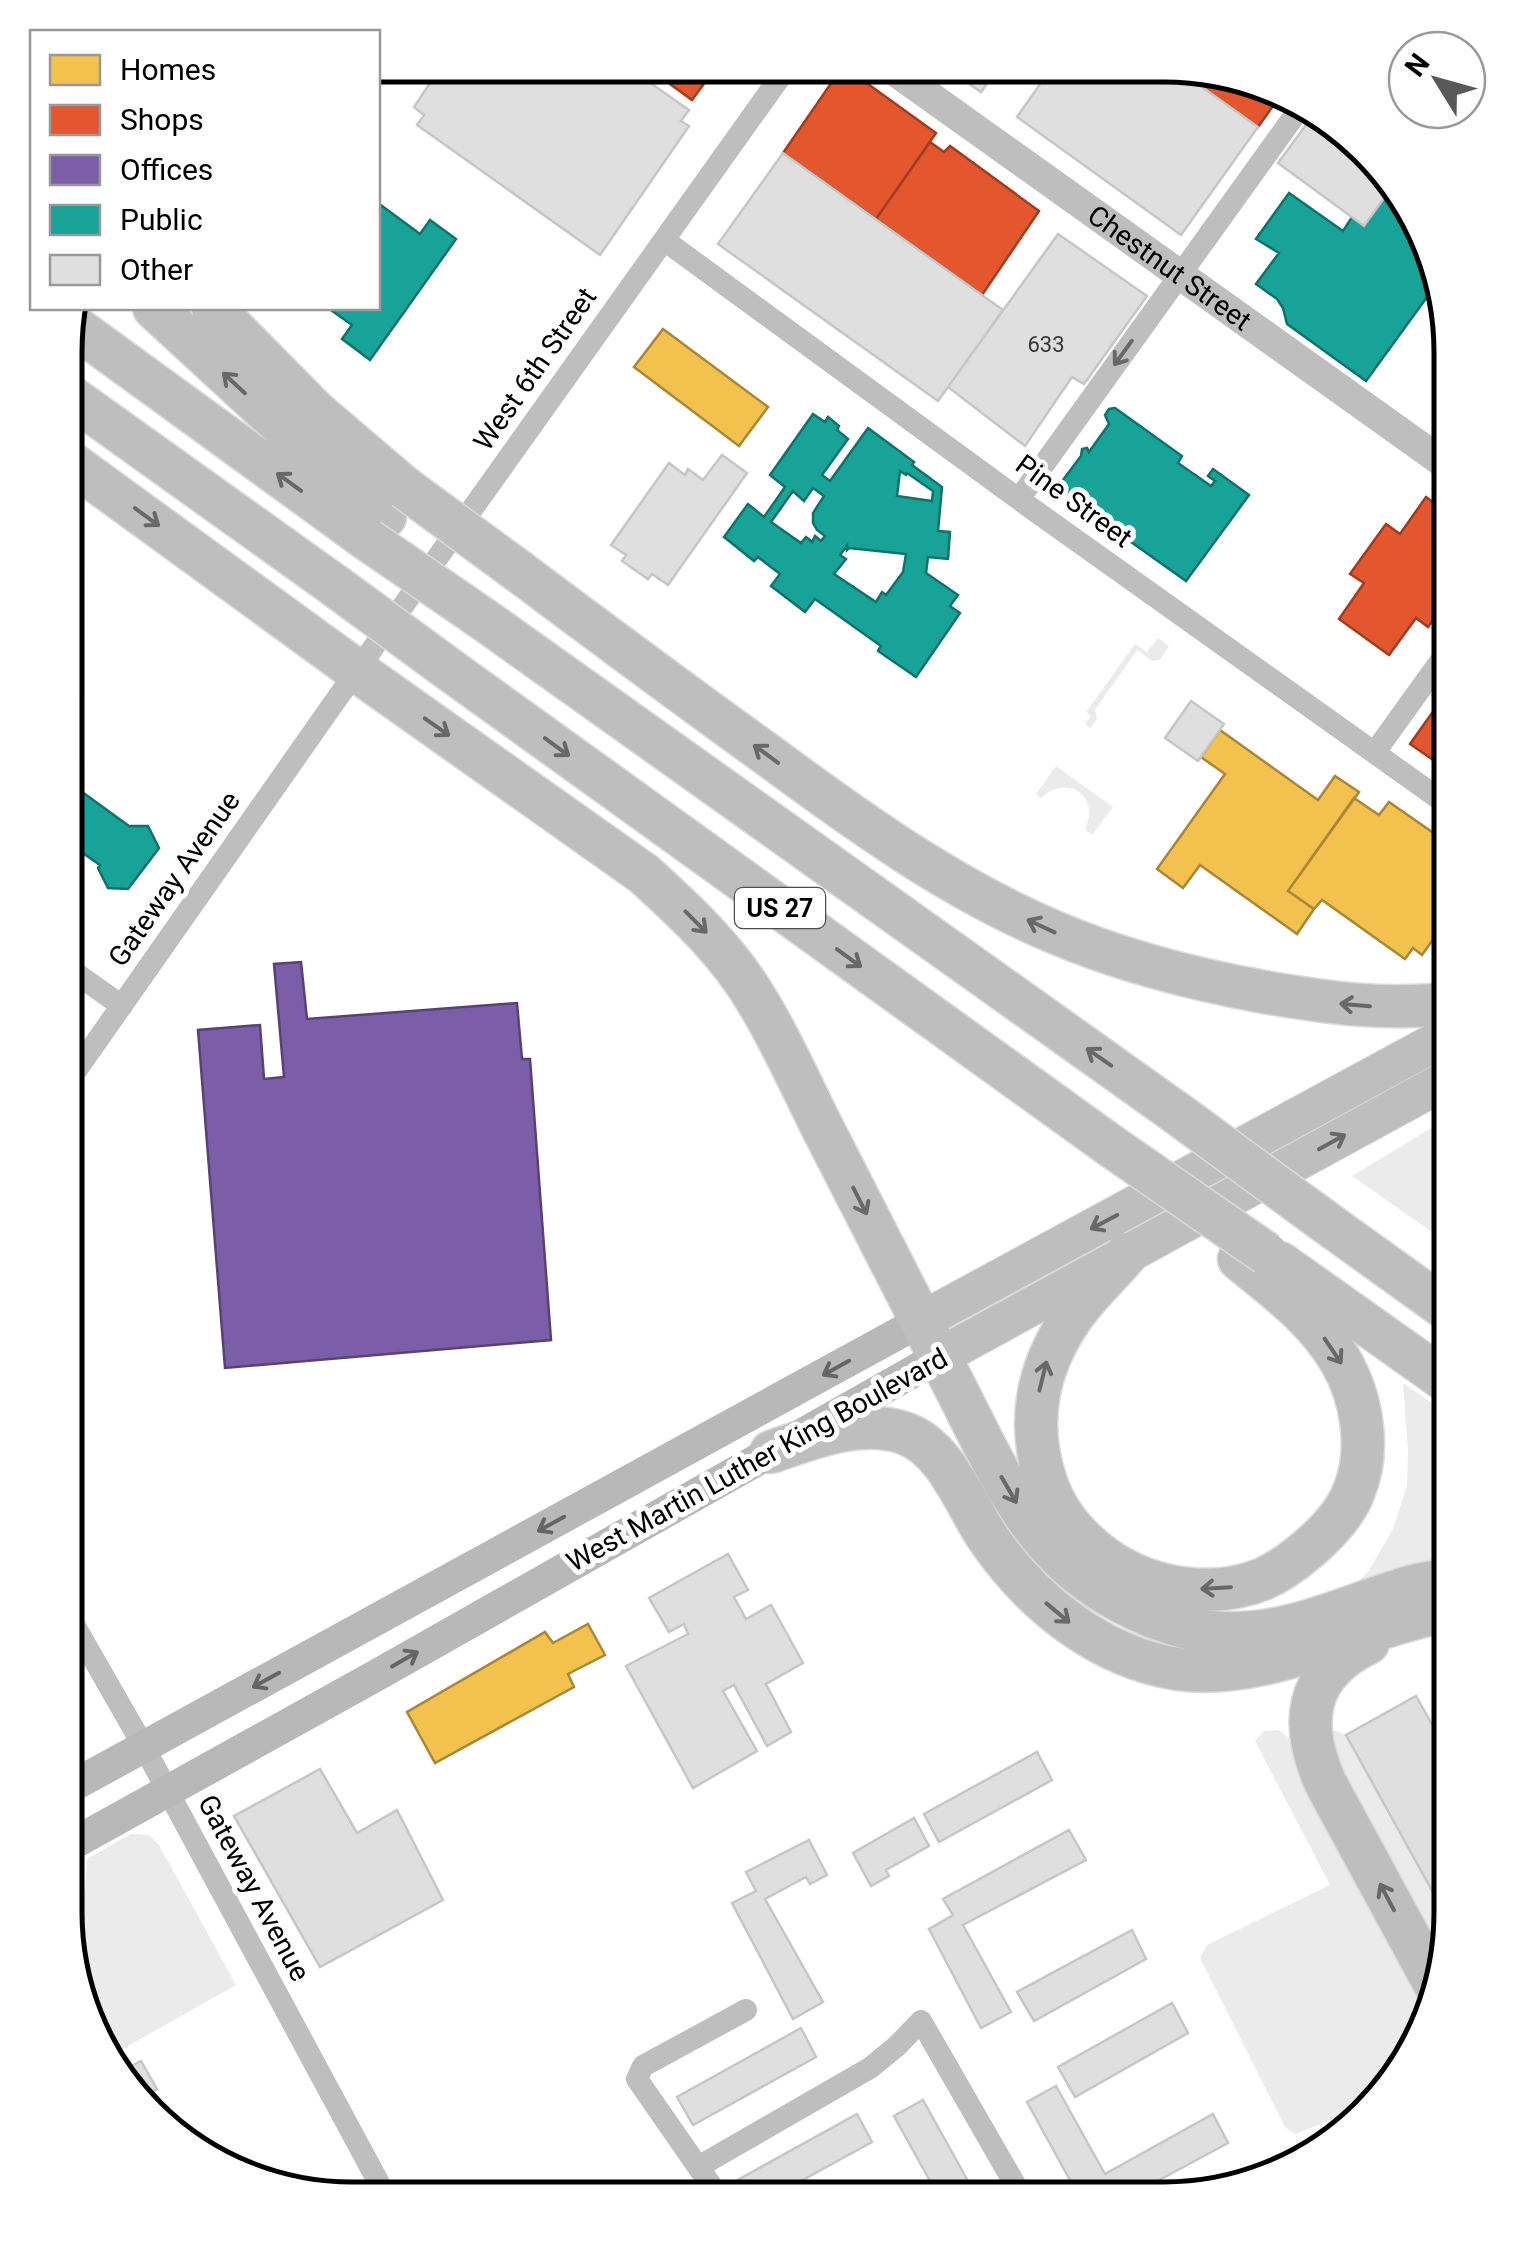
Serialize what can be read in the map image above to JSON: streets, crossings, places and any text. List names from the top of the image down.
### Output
{
  "streets": {
    "highway": ["US 27"],
    "main road": ["West Martin Luther King Boulevard"],
    "street": [
      "Chestnut Street",
      "West 6th Street",
      "Pine Street",
      "Gateway Avenue"
    ]
  },
  "crossings": [
    ["West 6th Street", "Pine Street"],
    ["West 6th Street", "Gateway Avenue"],
    ["Gateway Avenue", "West Martin Luther King Boulevard"]
  ],
  "house_numbers": ["633"],
  "legend": [
    "Homes",
    "Shops",
    "Offices",
    "Public",
    "Other"
  ],
  "north": "top left"
}
